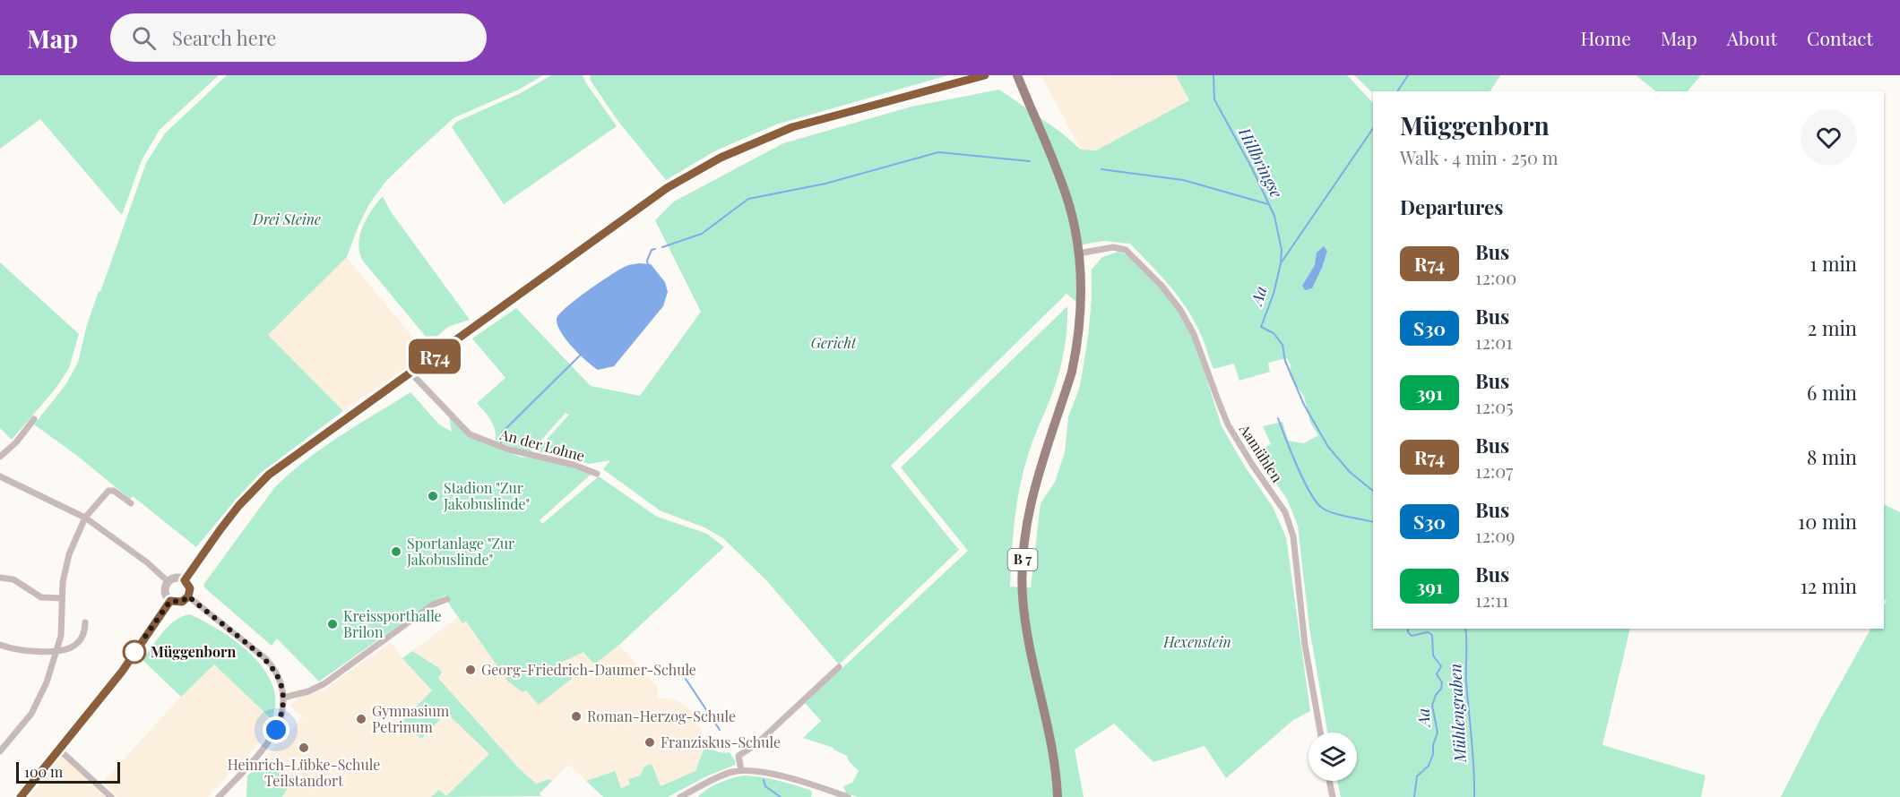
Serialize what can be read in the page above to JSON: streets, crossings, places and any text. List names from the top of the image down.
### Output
{
  "streets": {
    "main road": ["B 7"],
    "street": ["An der Lohne", "Aamühlen"]
  },
  "crossings": [
    ["Aamühlen", "B 7"]
  ],
  "water": ["Hillbringse", "Aa", "Mühlengraben"],
  "parks": ["Drei Steine", "Gericht", "Hexenstein"],
  "places": [
    "Stadion \"Zur Jakobuslinde\"",
    "Sportanlage \"Zur Jakobuslinde\"",
    "Kreissporthalle Brilon",
    "Müggenborn",
    "Georg-Friedrich-Daumer-Schule",
    "Roman-Herzog-Schule",
    "Gymnasium Petrinum",
    "Franziskus-Schule",
    "Heinrich-Lübke-Schule Teilstandort"
  ],
  "lines": ["bus line R74"],
  "scale_bar": "100 m",
  "page": {
    "header": "Map",
    "search": "Search here",
    "nav": [
      "Home",
      "Map",
      "About",
      "Contact"
    ],
    "on_map": "R74",
    "heading": [
      ["Müggenborn", "Walk · 4 min · 250 m"],
      "Departures"
    ],
    "list": [
      {
        "mark": "R74",
        "name": "Bus",
        "note": "12:00",
        "value": "1 min"
      },
      {
        "mark": "S30",
        "name": "Bus",
        "note": "12:01",
        "value": "2 min"
      },
      {
        "mark": "391",
        "name": "Bus",
        "note": "12:05",
        "value": "6 min"
      },
      {
        "mark": "R74",
        "name": "Bus",
        "note": "12:07",
        "value": "8 min"
      },
      {
        "mark": "S30",
        "name": "Bus",
        "note": "12:09",
        "value": "10 min"
      },
      {
        "mark": "391",
        "name": "Bus",
        "note": "12:11",
        "value": "12 min"
      }
    ],
    "scale": "100 m"
  }
}
